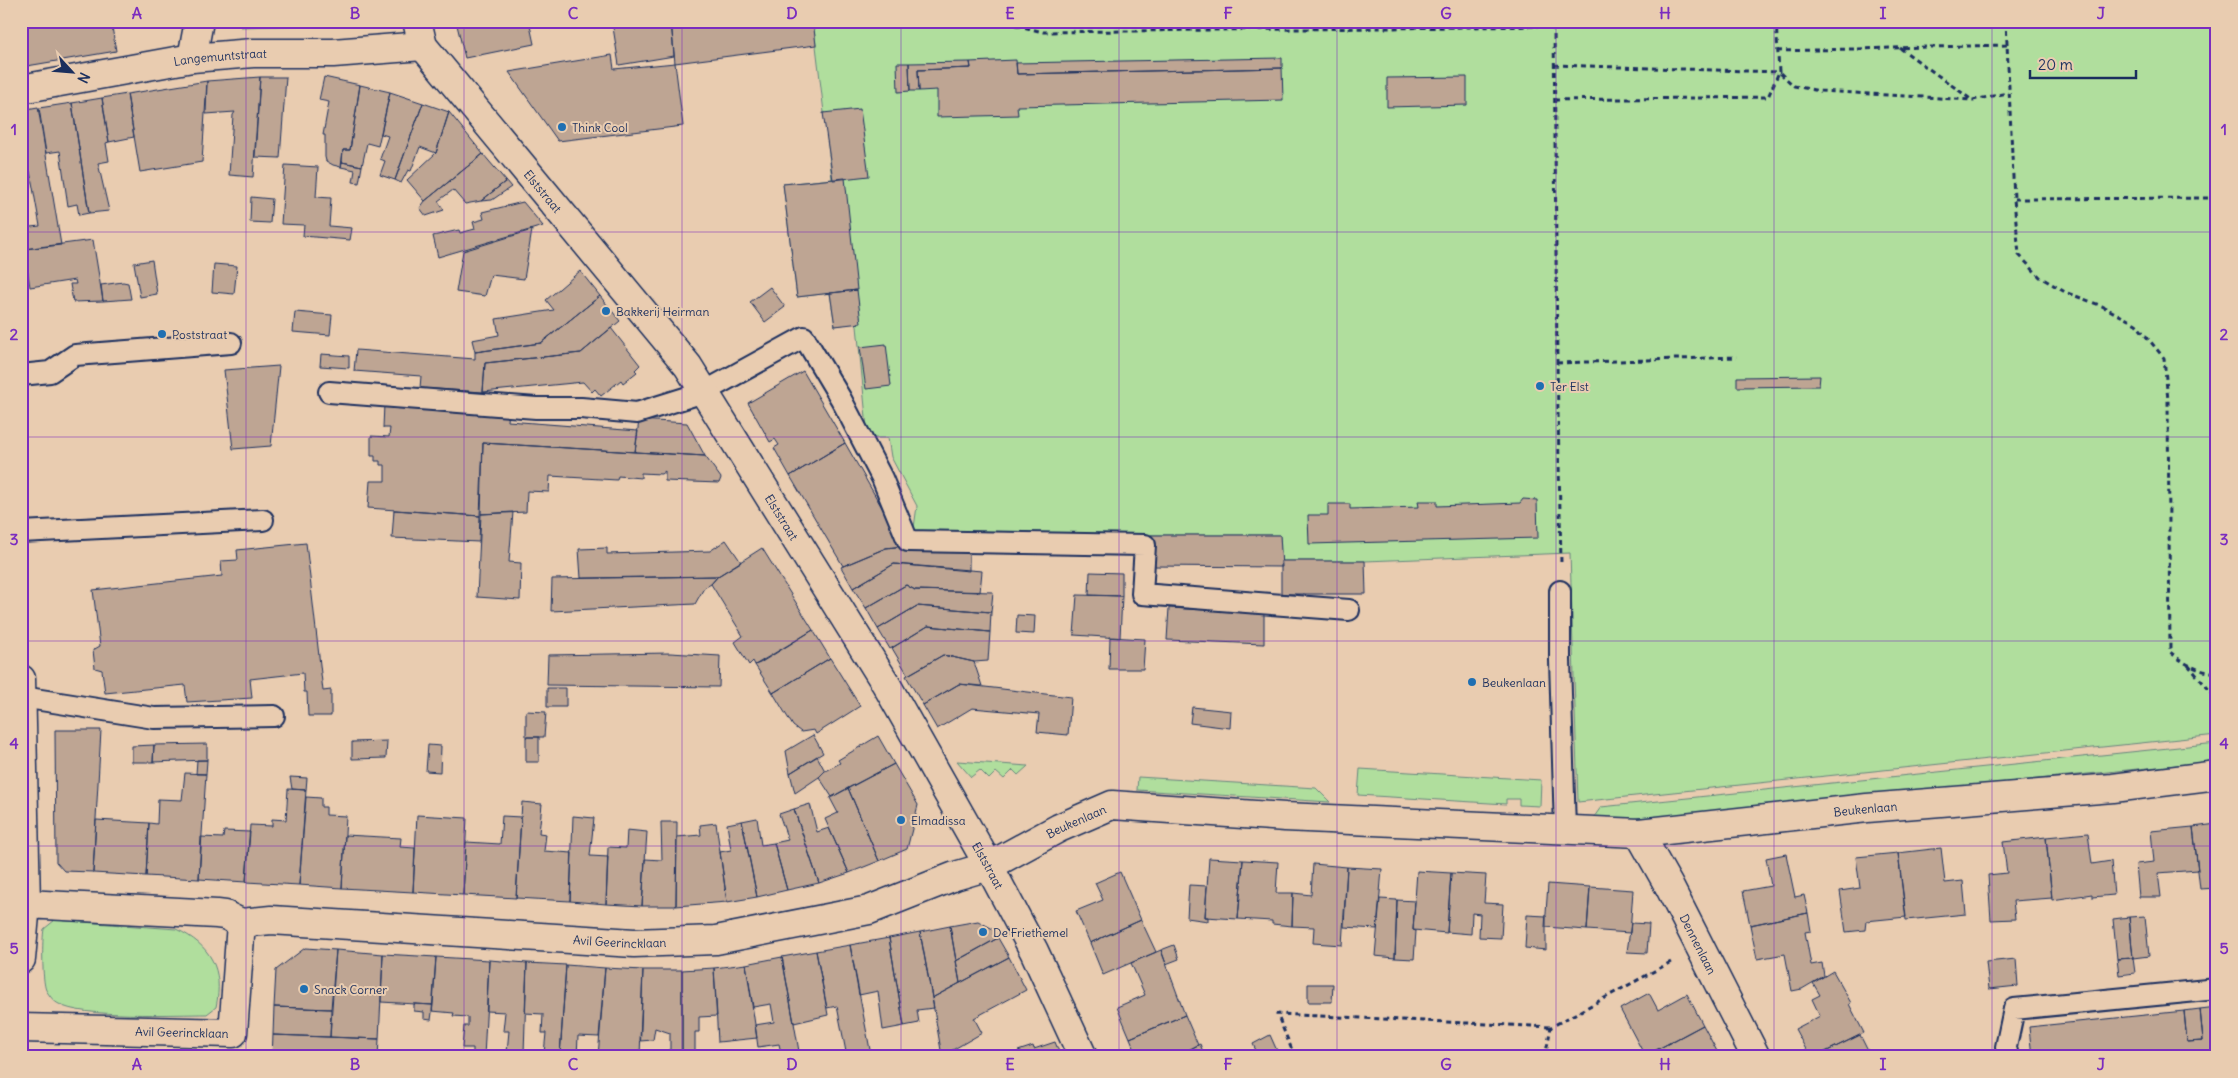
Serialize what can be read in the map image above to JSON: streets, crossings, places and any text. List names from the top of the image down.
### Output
{
  "streets": {
    "street": [
      "Langemuntstraat",
      "Elststraat",
      "Beukenlaan",
      "Avil Geerincklaan",
      "Dennenlaan"
    ]
  },
  "crossings": [
    ["Langemuntstraat", "Elststraat"],
    ["Elststraat", "Beukenlaan"],
    ["Elststraat", "Avil Geerincklaan"],
    ["Beukenlaan", "Avil Geerincklaan"],
    ["Beukenlaan", "Dennenlaan"]
  ],
  "places": [
    "Think Cool",
    "Bakkerij Heirman",
    "Poststraat",
    "Ter Elst",
    "Beukenlaan",
    "Elmadissa",
    "De Friethemel",
    "Snack Corner"
  ],
  "scale_bar": "20 m",
  "north": "bottom right",
  "grid": {
    "columns": [
      "A",
      "B",
      "C",
      "D",
      "E",
      "F",
      "G",
      "H",
      "I",
      "J"
    ],
    "rows": [
      "1",
      "2",
      "3",
      "4",
      "5"
    ]
  }
}
